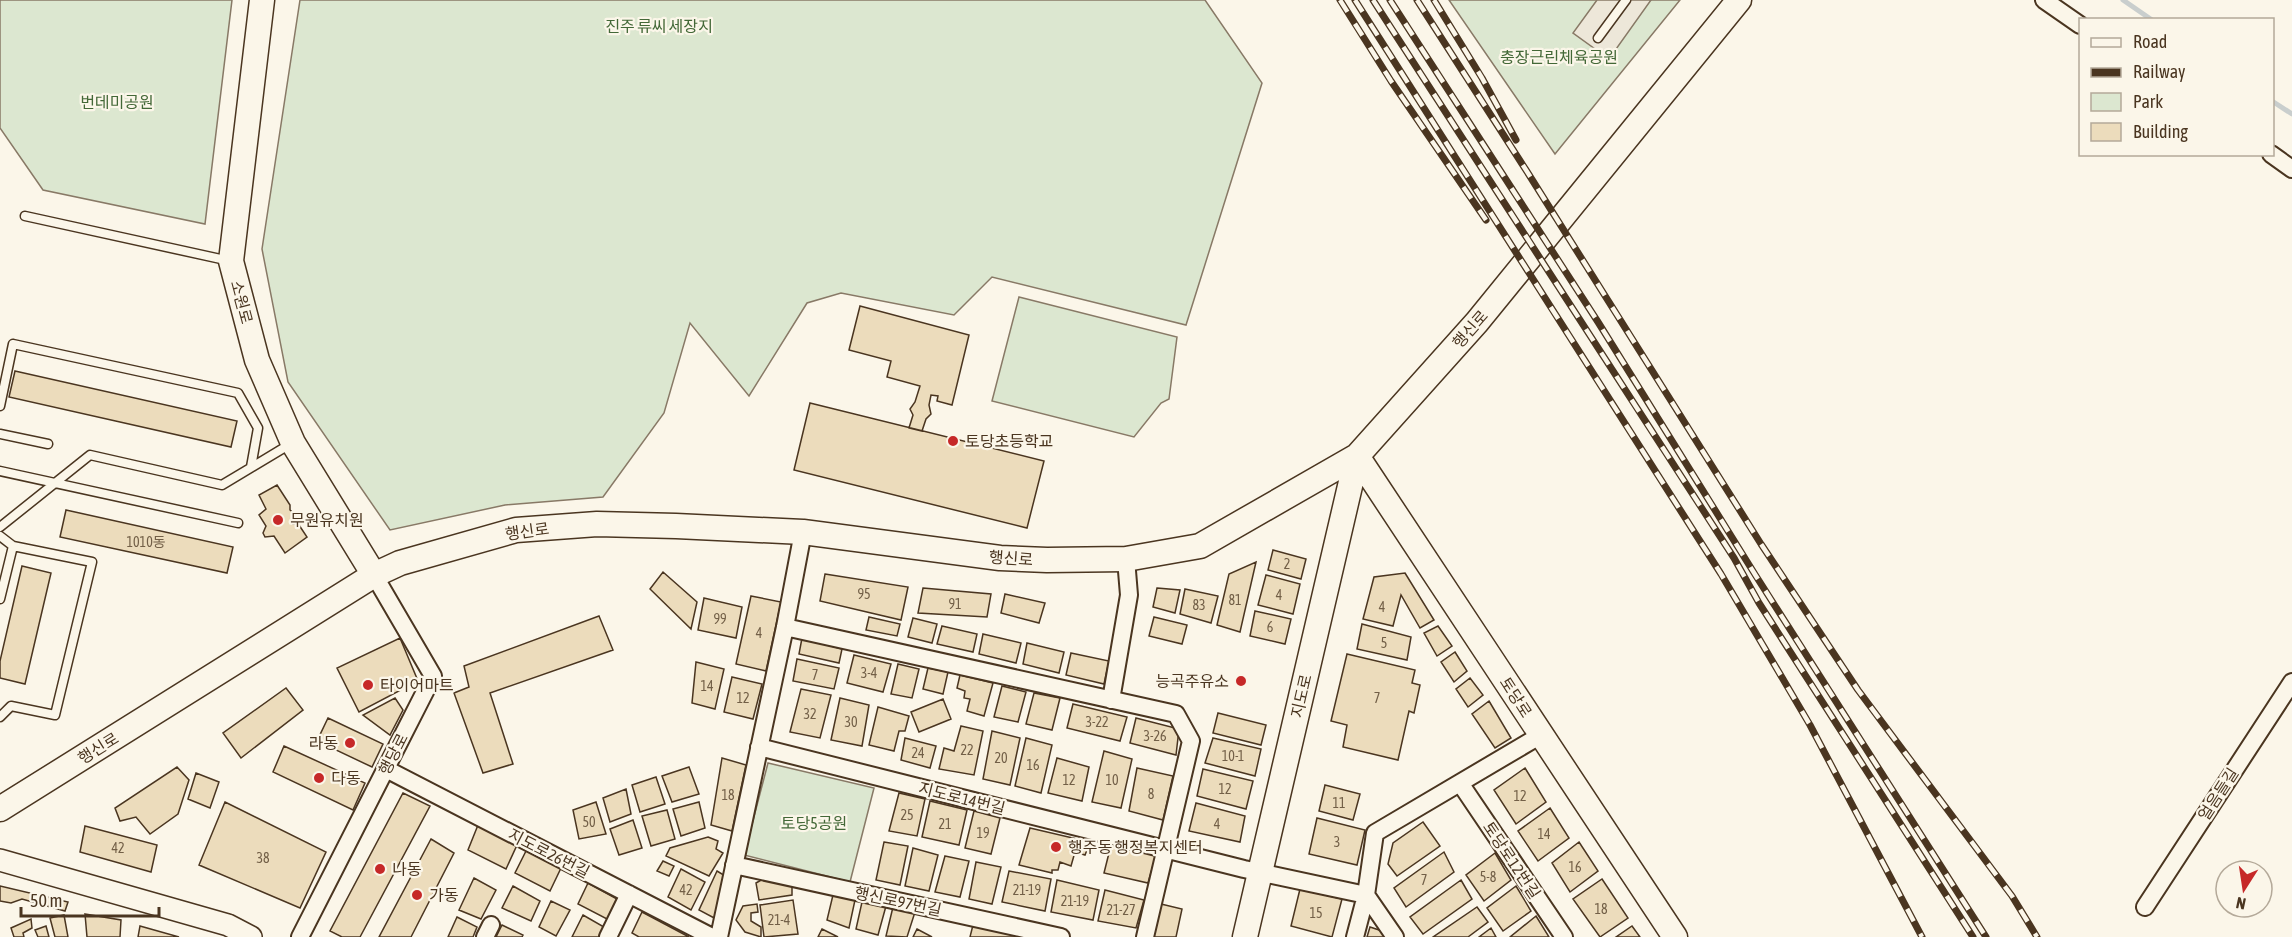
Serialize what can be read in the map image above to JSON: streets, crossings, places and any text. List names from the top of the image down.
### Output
{
  "streets": {
    "main road": [
      "소원로",
      "행신로",
      "지도로",
      "토당로"
    ],
    "street": [
      "행당로",
      "얼음들길",
      "지도로14번길",
      "지도로26번길",
      "토당로12번길",
      "행신로97번길"
    ]
  },
  "crossings": [
    ["소원로", "행신로"],
    ["소원로", "행당로"],
    ["행신로", "지도로"],
    ["행신로", "토당로"],
    ["행신로", "행당로"],
    ["지도로", "토당로"],
    ["지도로", "지도로14번길"],
    ["행당로", "지도로26번길"]
  ],
  "parks": [
    "진주 류씨 세장지",
    "충장근린체육공원",
    "번데미공원",
    "토당5공원"
  ],
  "places": [
    "토당초등학교",
    "무원유치원",
    "능곡주유소",
    "타이어마트",
    "라동",
    "다동",
    "행주동 행정복지센터",
    "나동",
    "가동"
  ],
  "house_numbers": [
    "1010동",
    "2",
    "95",
    "4",
    "81",
    "91",
    "83",
    "4",
    "99",
    "6",
    "4",
    "5",
    "3-4",
    "7",
    "14",
    "12",
    "7",
    "32",
    "30",
    "3-22",
    "3-26",
    "22",
    "24",
    "10-1",
    "20",
    "16",
    "12",
    "10",
    "12",
    "8",
    "18",
    "12",
    "11",
    "25",
    "50",
    "21",
    "4",
    "19",
    "14",
    "3",
    "42",
    "38",
    "16",
    "5-8",
    "7",
    "42",
    "21-19",
    "21-19",
    "18",
    "21-27",
    "15",
    "21-4"
  ],
  "legend": [
    "Road",
    "Railway",
    "Park",
    "Building"
  ],
  "scale_bar": "50 m",
  "north": "bottom"
}
